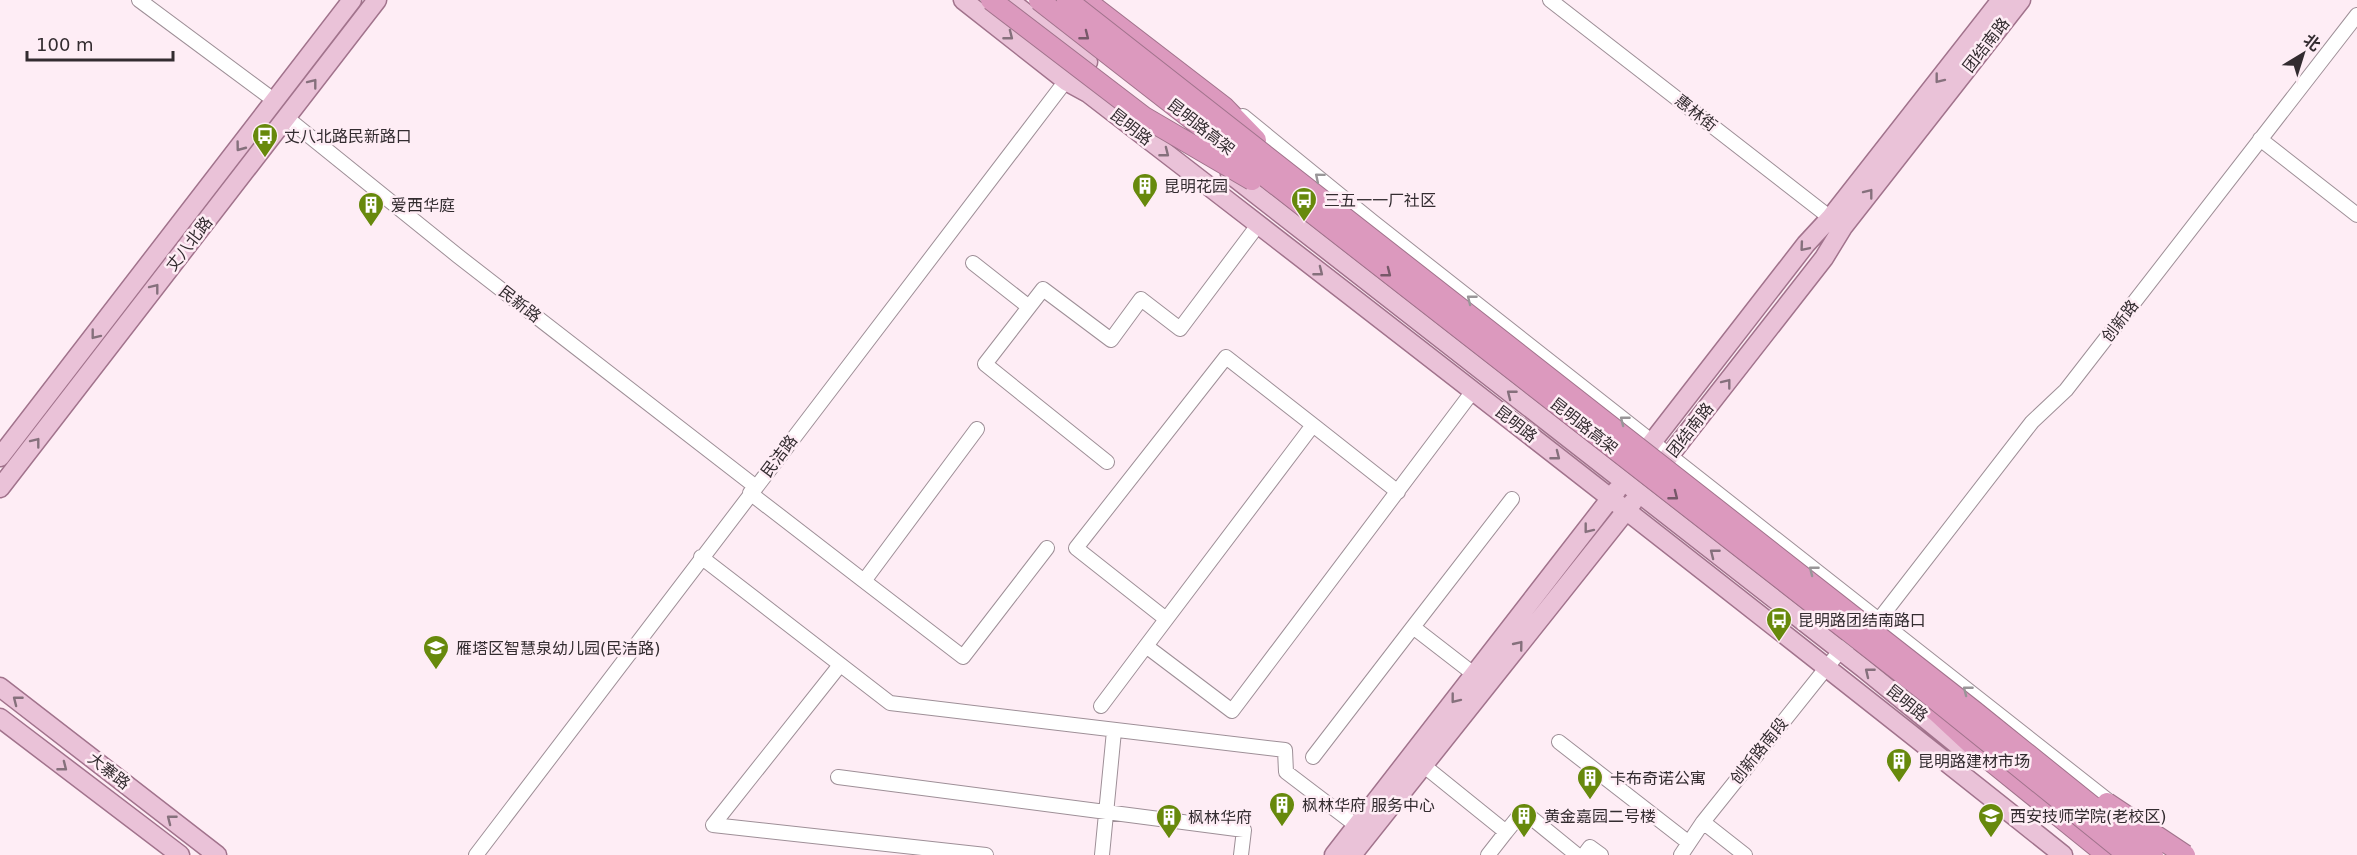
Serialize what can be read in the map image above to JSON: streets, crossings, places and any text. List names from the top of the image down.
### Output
{
  "streets": {
    "highway": ["昆明路高架"],
    "main road": [
      "团结南路",
      "昆明路",
      "丈八北路",
      "大寨路"
    ],
    "street": [
      "惠林街",
      "民新路",
      "创新路",
      "民洁路",
      "创新路南段"
    ]
  },
  "crossings": [
    ["团结南路", "惠林街"],
    ["团结南路", "昆明路"],
    ["昆明路", "创新路"],
    ["昆明路", "民洁路"],
    ["昆明路", "创新路南段"],
    ["丈八北路", "民新路"],
    ["民新路", "民洁路"],
    ["创新路", "创新路南段"]
  ],
  "places": {
    "bus stop": ["丈八北路民新路口", "三五一一厂社区", "昆明路团结南路口"],
    "building": [
      "昆明花园",
      "爱西华庭",
      "昆明路建材市场",
      "卡布奇诺公寓",
      "枫林华府 服务中心",
      "黄金嘉园二号楼",
      "枫林华府"
    ],
    "school or university": ["雁塔区智慧泉幼儿园(民洁路)", "西安技师学院(老校区)"]
  },
  "scale_bar": "100 m",
  "north": "top right"
}
